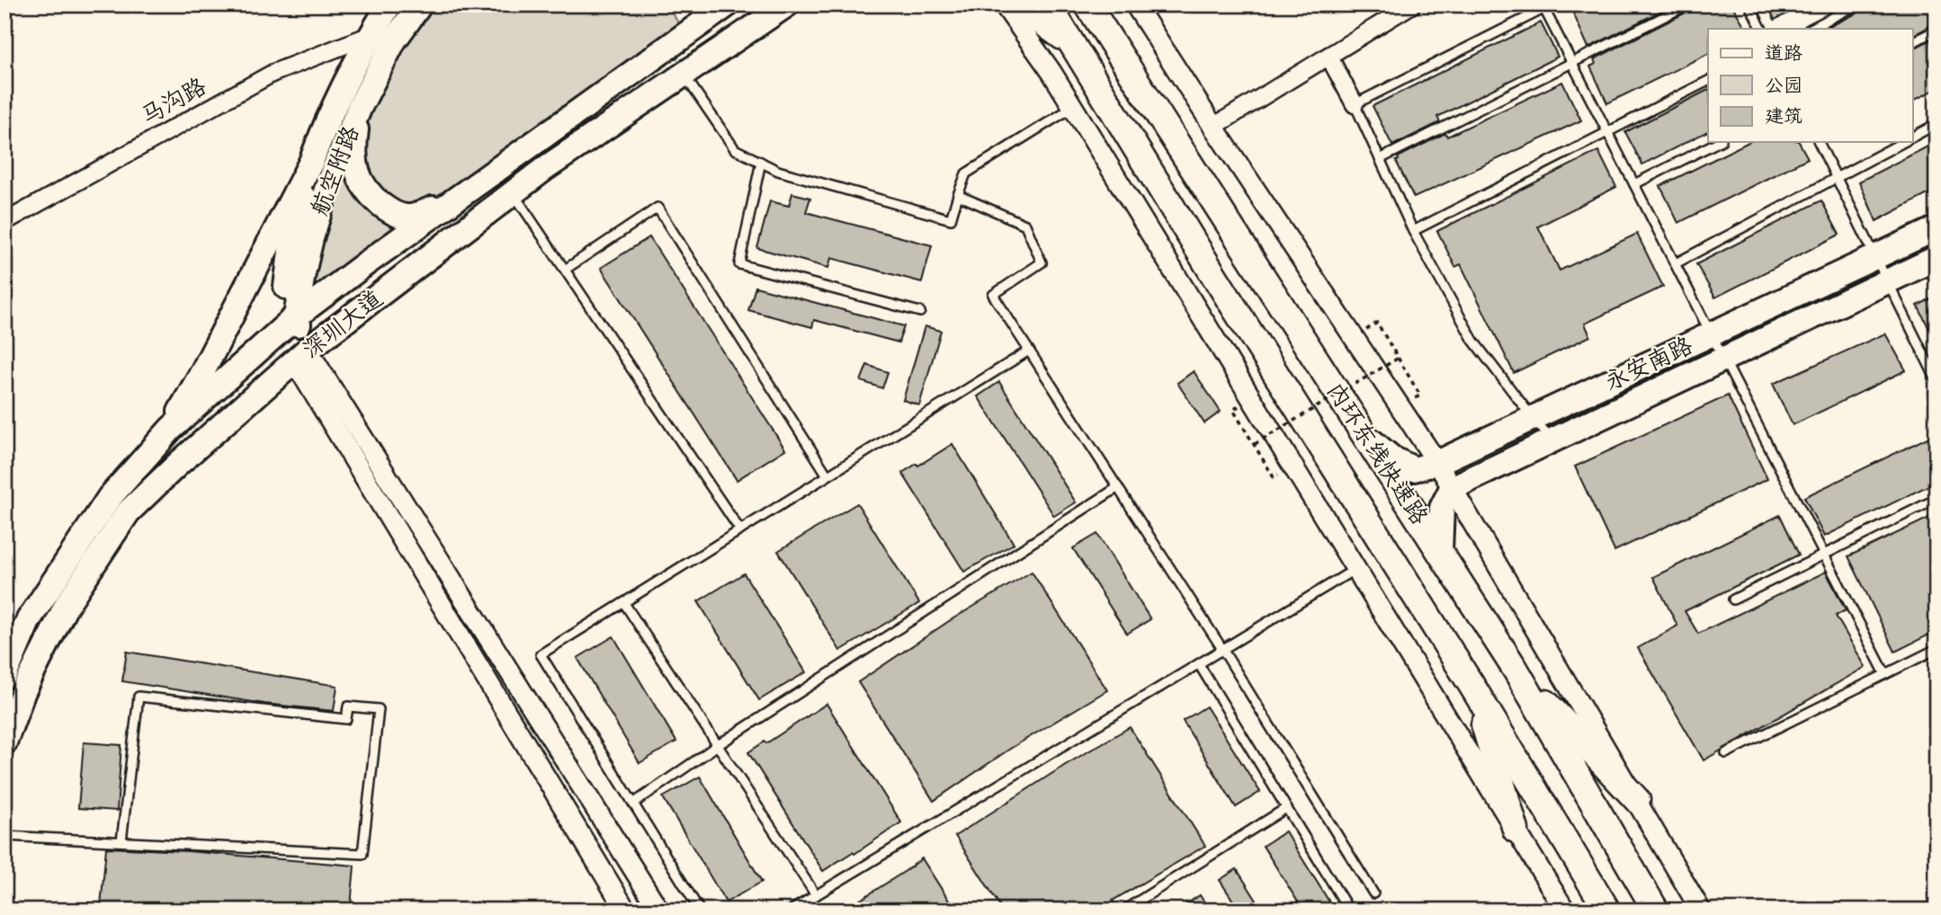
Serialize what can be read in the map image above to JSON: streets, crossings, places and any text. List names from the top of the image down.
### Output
{
  "streets": {
    "highway": ["内环东线快速路"],
    "main road": ["航空附路", "深圳大道", "永安南路"],
    "street": ["马沟路"]
  },
  "crossings": [
    ["马沟路", "航空附路"],
    ["航空附路", "深圳大道"],
    ["永安南路", "内环东线快速路"]
  ],
  "legend": ["道路", "公园", "建筑"]
}
